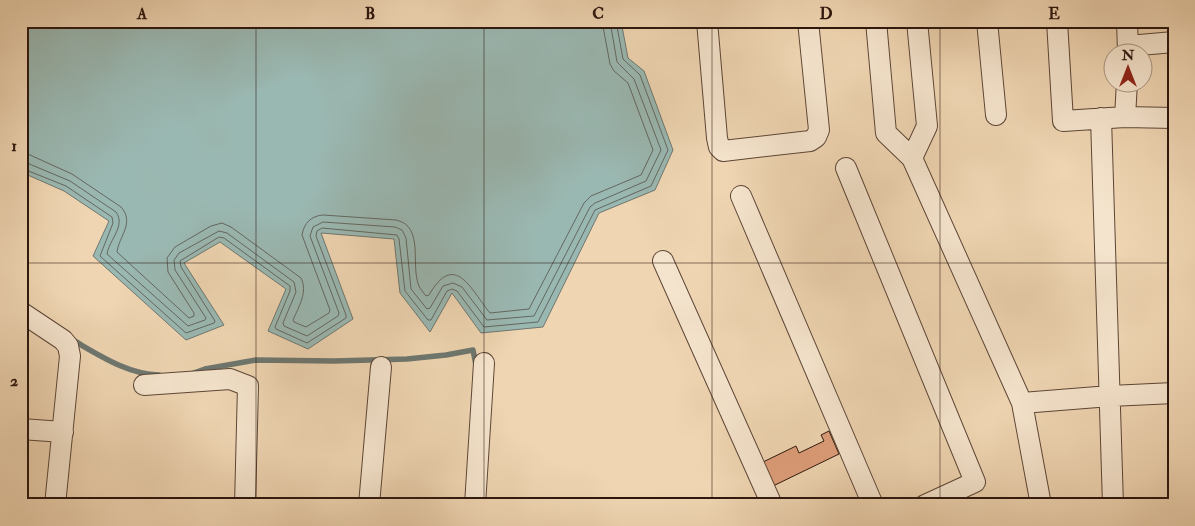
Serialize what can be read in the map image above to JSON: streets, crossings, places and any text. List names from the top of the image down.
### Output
{
  "north": "top",
  "grid": {
    "columns": [
      "A",
      "B",
      "C",
      "D",
      "E"
    ],
    "rows": ["1", "2"]
  }
}
